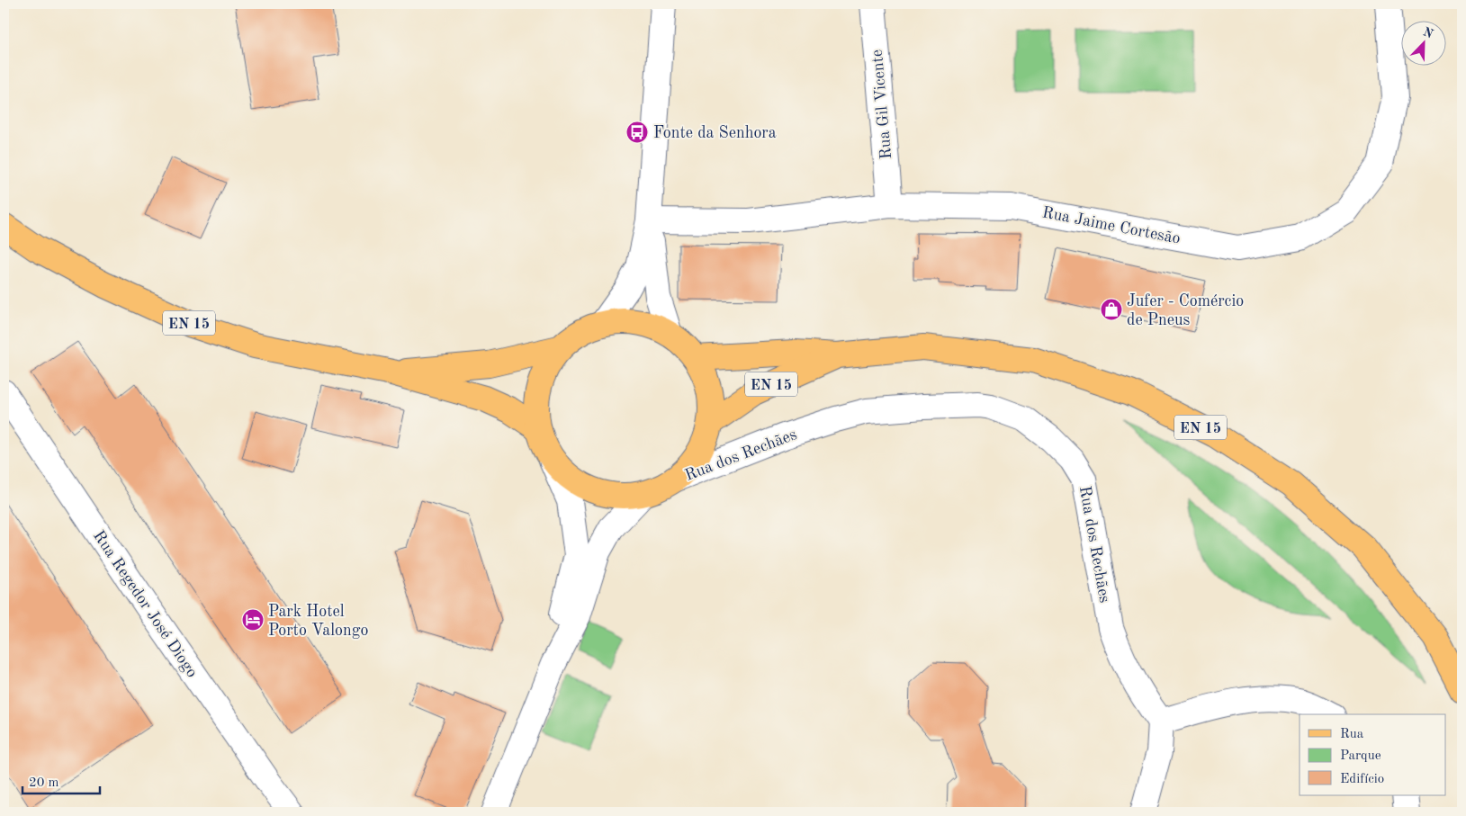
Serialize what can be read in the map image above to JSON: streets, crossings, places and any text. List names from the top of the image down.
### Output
{
  "streets": {
    "main road": ["EN 15"],
    "street": [
      "Rua Gil Vicente",
      "Rua Jaime Cortesão",
      "Rua dos Rechães",
      "Rua Regedor José Diogo"
    ]
  },
  "crossings": [
    ["Rua Gil Vicente", "Rua Jaime Cortesão"]
  ],
  "places": {
    "bus stop": ["Fonte da Senhora"],
    "shop": ["Jufer - Comércio de Pneus"],
    "hotel": ["Park Hotel Porto Valongo"]
  },
  "legend": ["Rua", "Parque", "Edifício"],
  "scale_bar": "20 m",
  "north": "top right"
}
